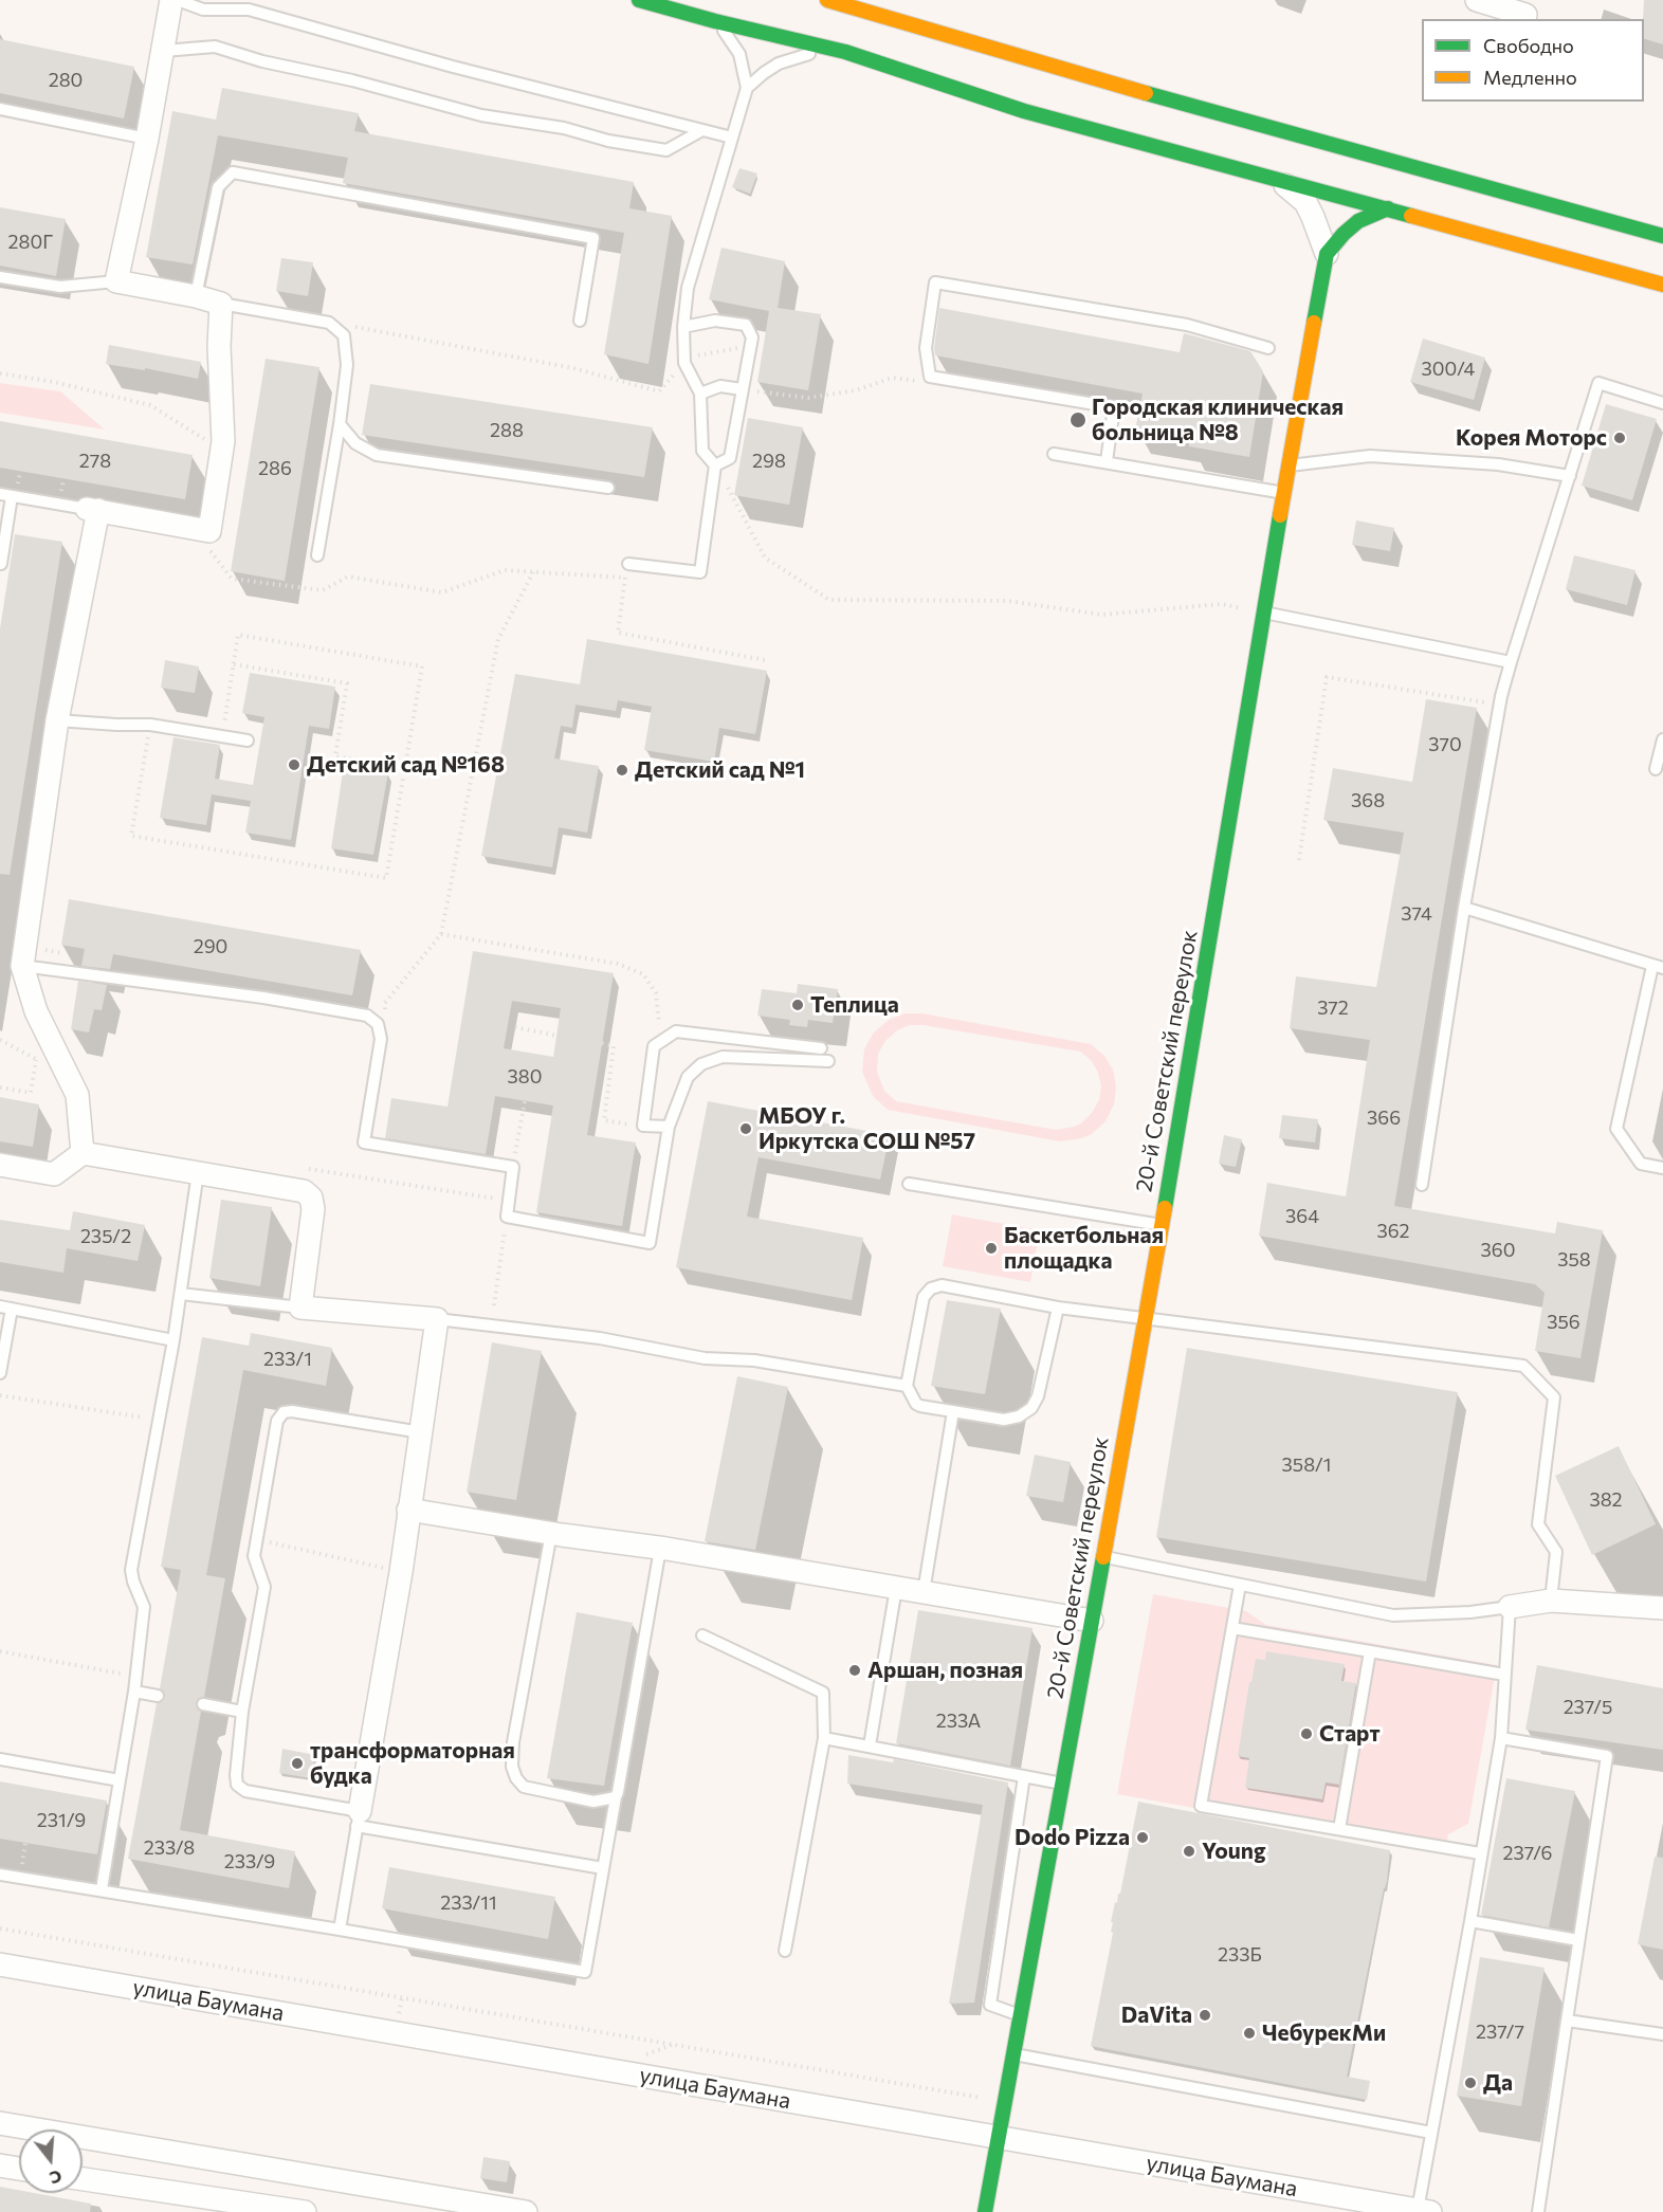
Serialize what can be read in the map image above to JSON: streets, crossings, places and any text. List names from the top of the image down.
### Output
{
  "streets": {
    "street": ["20-й Советский переулок", "улица Баумана"]
  },
  "crossings": [
    ["20-й Советский переулок", "улица Баумана"]
  ],
  "places": [
    "Городская клиническая больница №8",
    "Корея Моторс",
    "Детский сад №168",
    "Детский сад №1",
    "Теплица",
    "МБОУ г. Иркутска СОШ №57",
    "Баскетбольная площадка",
    "Аршан, позная",
    "Старт",
    "трансформаторная будка",
    "Dodo Pizza",
    "Young",
    "DaVita",
    "ЧебурекМи",
    "Да"
  ],
  "house_numbers": [
    "280",
    "280Г",
    "300/4",
    "288",
    "278",
    "298",
    "286",
    "370",
    "368",
    "374",
    "290",
    "372",
    "380",
    "366",
    "364",
    "362",
    "235/2",
    "360",
    "358",
    "356",
    "233/1",
    "358/1",
    "382",
    "237/5",
    "233А",
    "231/9",
    "233/8",
    "237/6",
    "233/9",
    "233/11",
    "233Б",
    "237/7"
  ],
  "legend": ["Свободно", "Медленно"],
  "north": "bottom"
}
